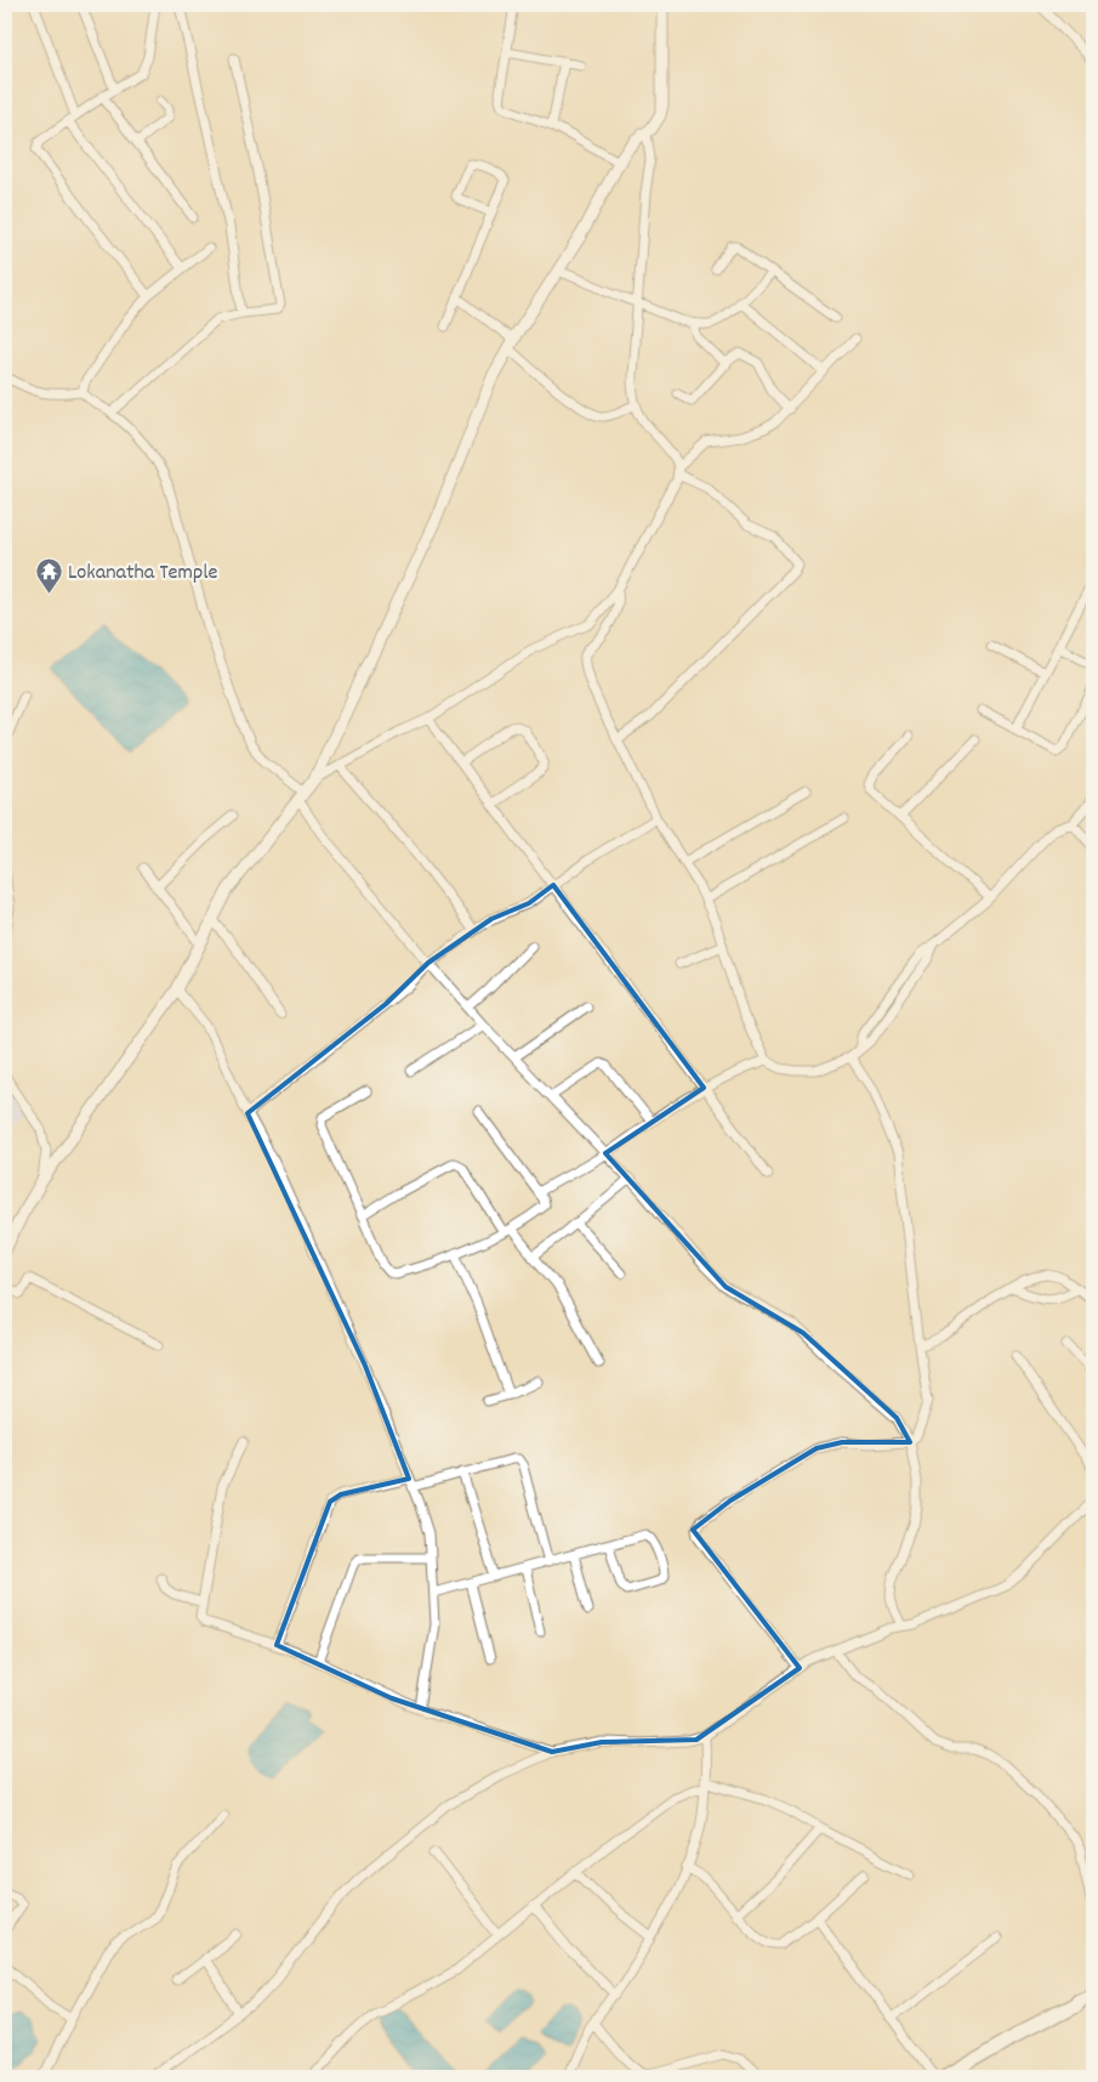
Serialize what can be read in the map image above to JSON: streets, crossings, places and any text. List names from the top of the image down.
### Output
{
  "places": {
    "temple": ["Lokanatha Temple"]
  }
}
